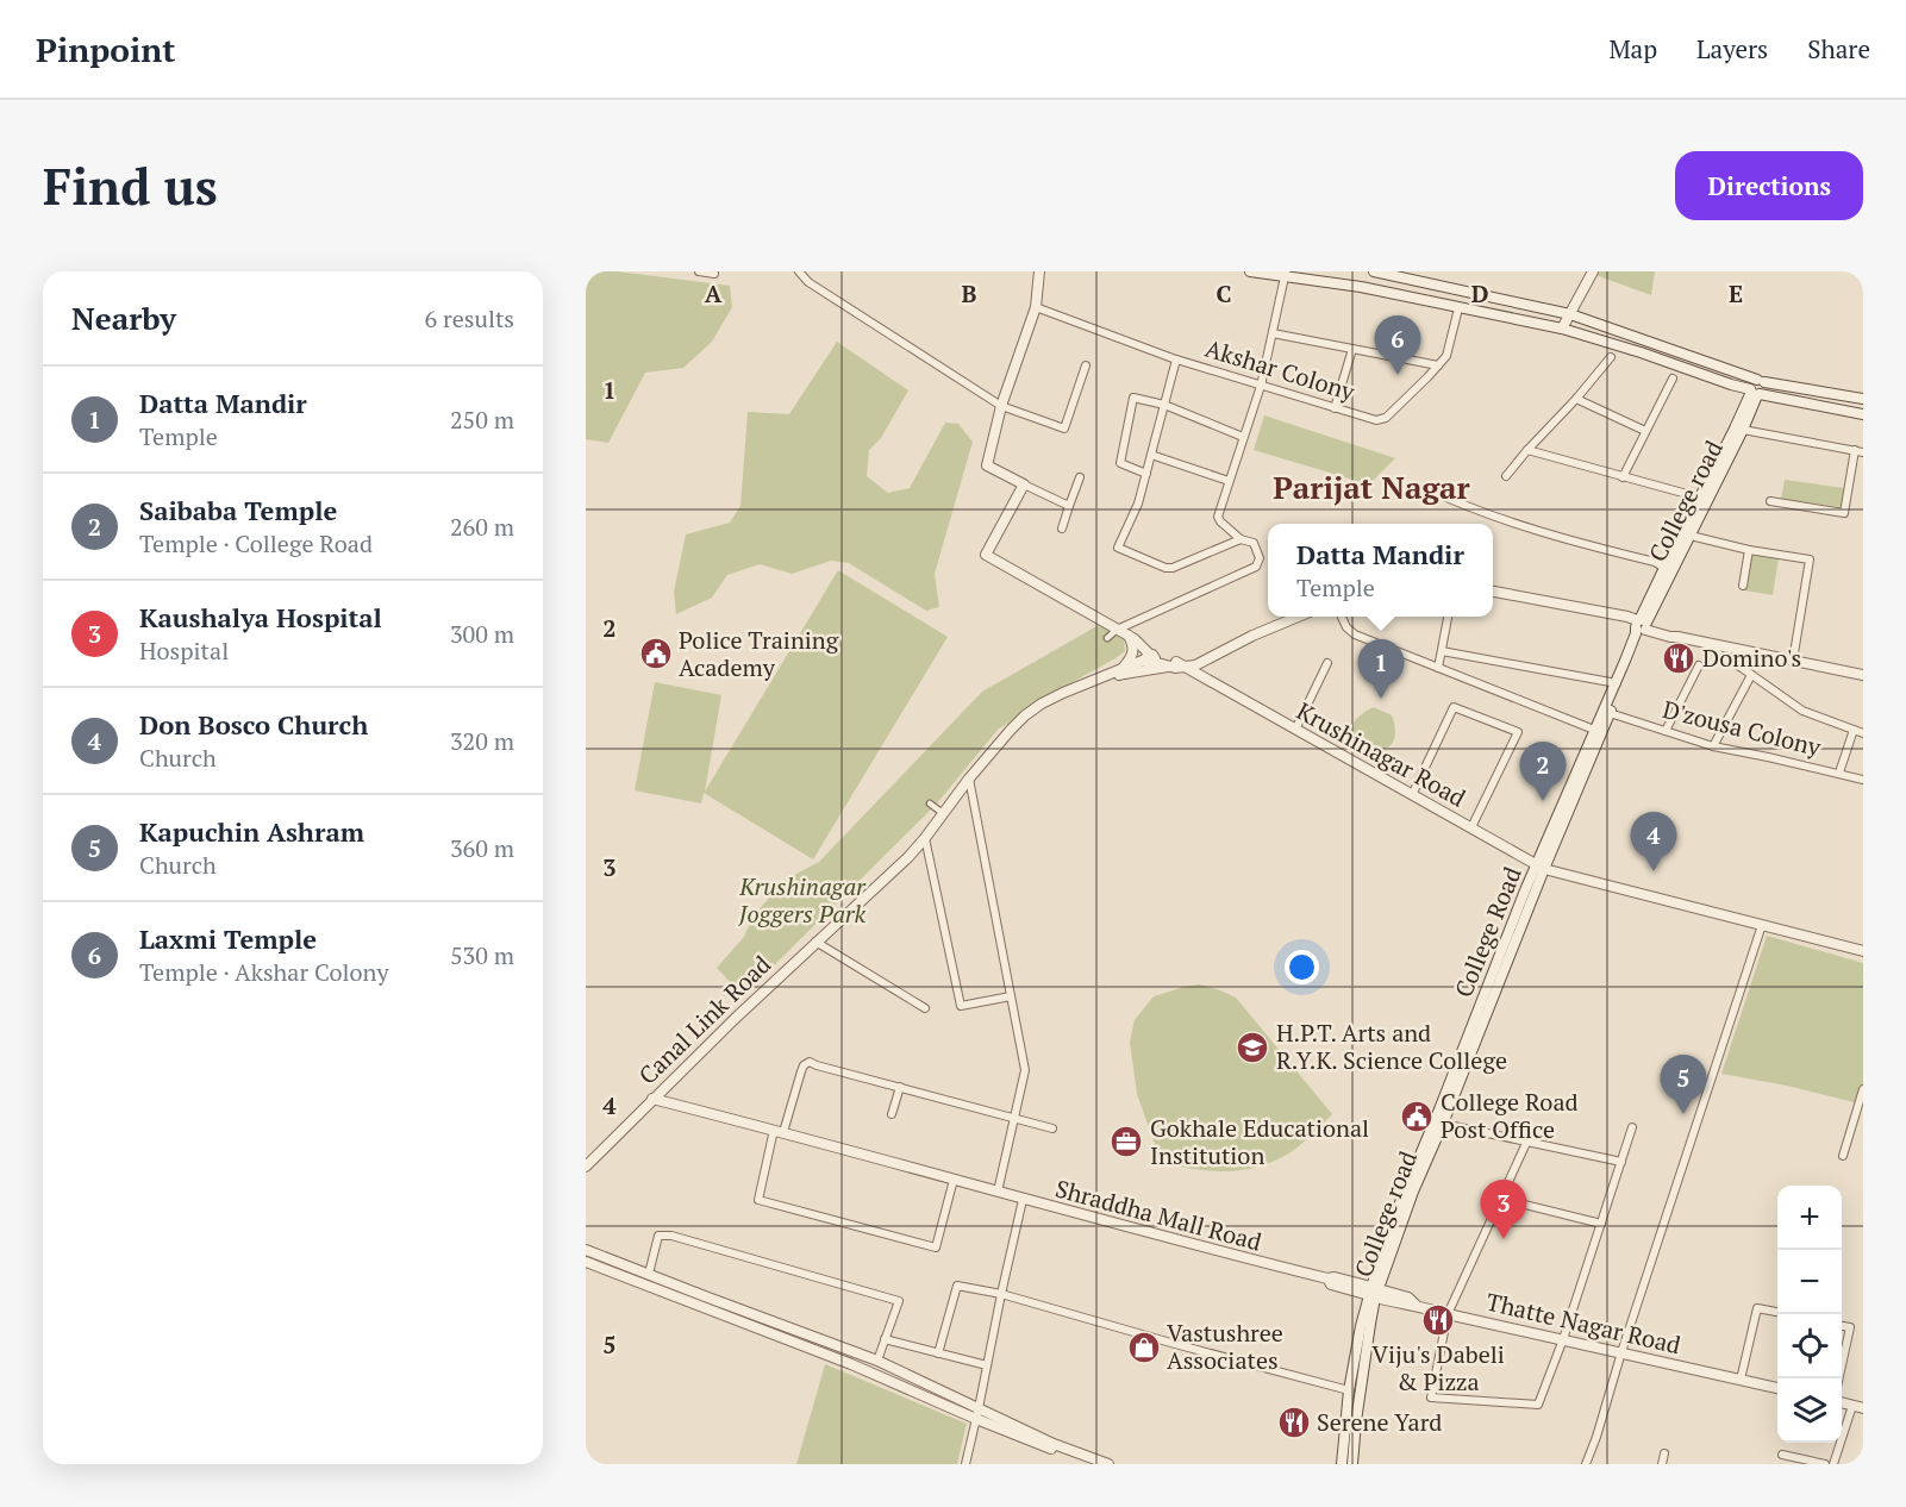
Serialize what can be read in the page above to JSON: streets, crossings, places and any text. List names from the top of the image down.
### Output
{
  "streets": {
    "main road": ["College road", "College Road"],
    "street": [
      "Akshar Colony",
      "D'zousa Colony",
      "Krushinagar Road",
      "Canal Link Road",
      "Shraddha Mall Road",
      "Thatte Nagar Road"
    ]
  },
  "crossings": [
    ["College road", "D'zousa Colony"],
    ["College road", "Krushinagar Road"],
    ["College road", "College Road"],
    ["College road", "Shraddha Mall Road"],
    ["Krushinagar Road", "College Road"],
    ["Krushinagar Road", "Canal Link Road"],
    ["College Road", "Shraddha Mall Road"],
    ["Shraddha Mall Road", "Thatte Nagar Road"]
  ],
  "districts": ["Parijat Nagar"],
  "parks": ["Krushinagar Joggers Park"],
  "places": {
    "public building": ["Police Training Academy", "College Road Post Office"],
    "restaurant": ["Domino's", "Viju's Dabeli & Pizza", "Serene Yard"],
    "school or university": ["H.P.T. Arts and R.Y.K. Science College"],
    "office": ["Gokhale Educational Institution"],
    "shop": ["Vastushree Associates"]
  },
  "page": {
    "header": "Pinpoint",
    "nav": ["Map", "Layers", "Share"],
    "buttons": "Directions",
    "title": "Find us",
    "heading": ["Nearby", "6 results"],
    "pins": [
      "6",
      "1",
      "2",
      "4",
      "5",
      "3"
    ],
    "list": [
      {
        "mark": "1",
        "name": "Datta Mandir",
        "note": "Temple",
        "value": "250 m"
      },
      {
        "mark": "2",
        "name": "Saibaba Temple",
        "note": "Temple · College Road",
        "value": "260 m"
      },
      {
        "mark": "3",
        "name": "Kaushalya Hospital",
        "note": "Hospital",
        "value": "300 m"
      },
      {
        "mark": "4",
        "name": "Don Bosco Church",
        "note": "Church",
        "value": "320 m"
      },
      {
        "mark": "5",
        "name": "Kapuchin Ashram",
        "note": "Church",
        "value": "360 m"
      },
      {
        "mark": "6",
        "name": "Laxmi Temple",
        "note": "Temple · Akshar Colony",
        "value": "530 m"
      }
    ],
    "popup": ["Datta Mandir", "Temple"],
    "map_buttons": ["+", "−"]
  },
  "grid": {
    "columns": [
      "A",
      "B",
      "C",
      "D",
      "E"
    ],
    "rows": [
      "1",
      "2",
      "3",
      "4",
      "5"
    ]
  }
}
